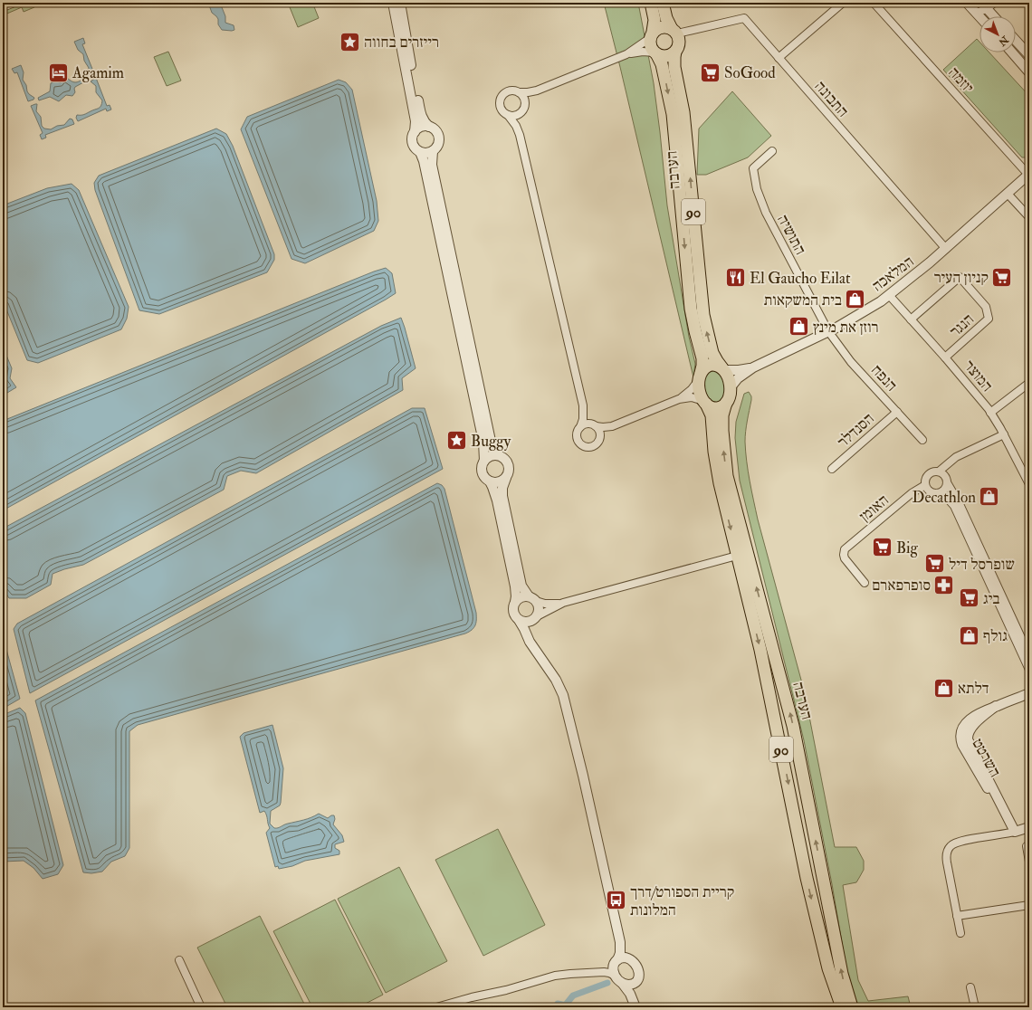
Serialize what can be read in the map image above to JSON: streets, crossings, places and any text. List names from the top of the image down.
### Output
{
  "streets": {
    "highway": ["הערבה", "90"],
    "street": [
      "יוזמה",
      "התבונה",
      "התושיה",
      "המלאכה",
      "הנגר",
      "המוצר",
      "הנפח",
      "הסנדלר",
      "האומן",
      "השרטט"
    ]
  },
  "crossings": [
    ["יוזמה", "המלאכה"],
    ["התבונה", "הערבה"],
    ["התבונה", "המלאכה"],
    ["הערבה", "90"],
    ["הערבה", "המלאכה"],
    ["90", "המלאכה"],
    ["התושיה", "המלאכה"],
    ["התושיה", "הנפח"],
    ["המלאכה", "המוצר"],
    ["המלאכה", "הנפח"],
    ["הנגר", "המוצר"],
    ["הנפח", "הסנדלר"]
  ],
  "places": {
    "place": ["רייזרים בחווה", "Buggy"],
    "hotel": ["Agamim"],
    "supermarket": [
      "SoGood",
      "קניון העיר",
      "Big",
      "שופרסל דיל",
      "ביג"
    ],
    "restaurant": ["El Gaucho Eilat"],
    "shop": [
      "בית המשקאות",
      "רוזן את מינץ",
      "Decathlon",
      "גולף",
      "דלתא"
    ],
    "pharmacy": ["סופרפארם"],
    "bus stop": ["קריית הספורט/דרך המלונות"]
  },
  "north": "bottom right"
}
